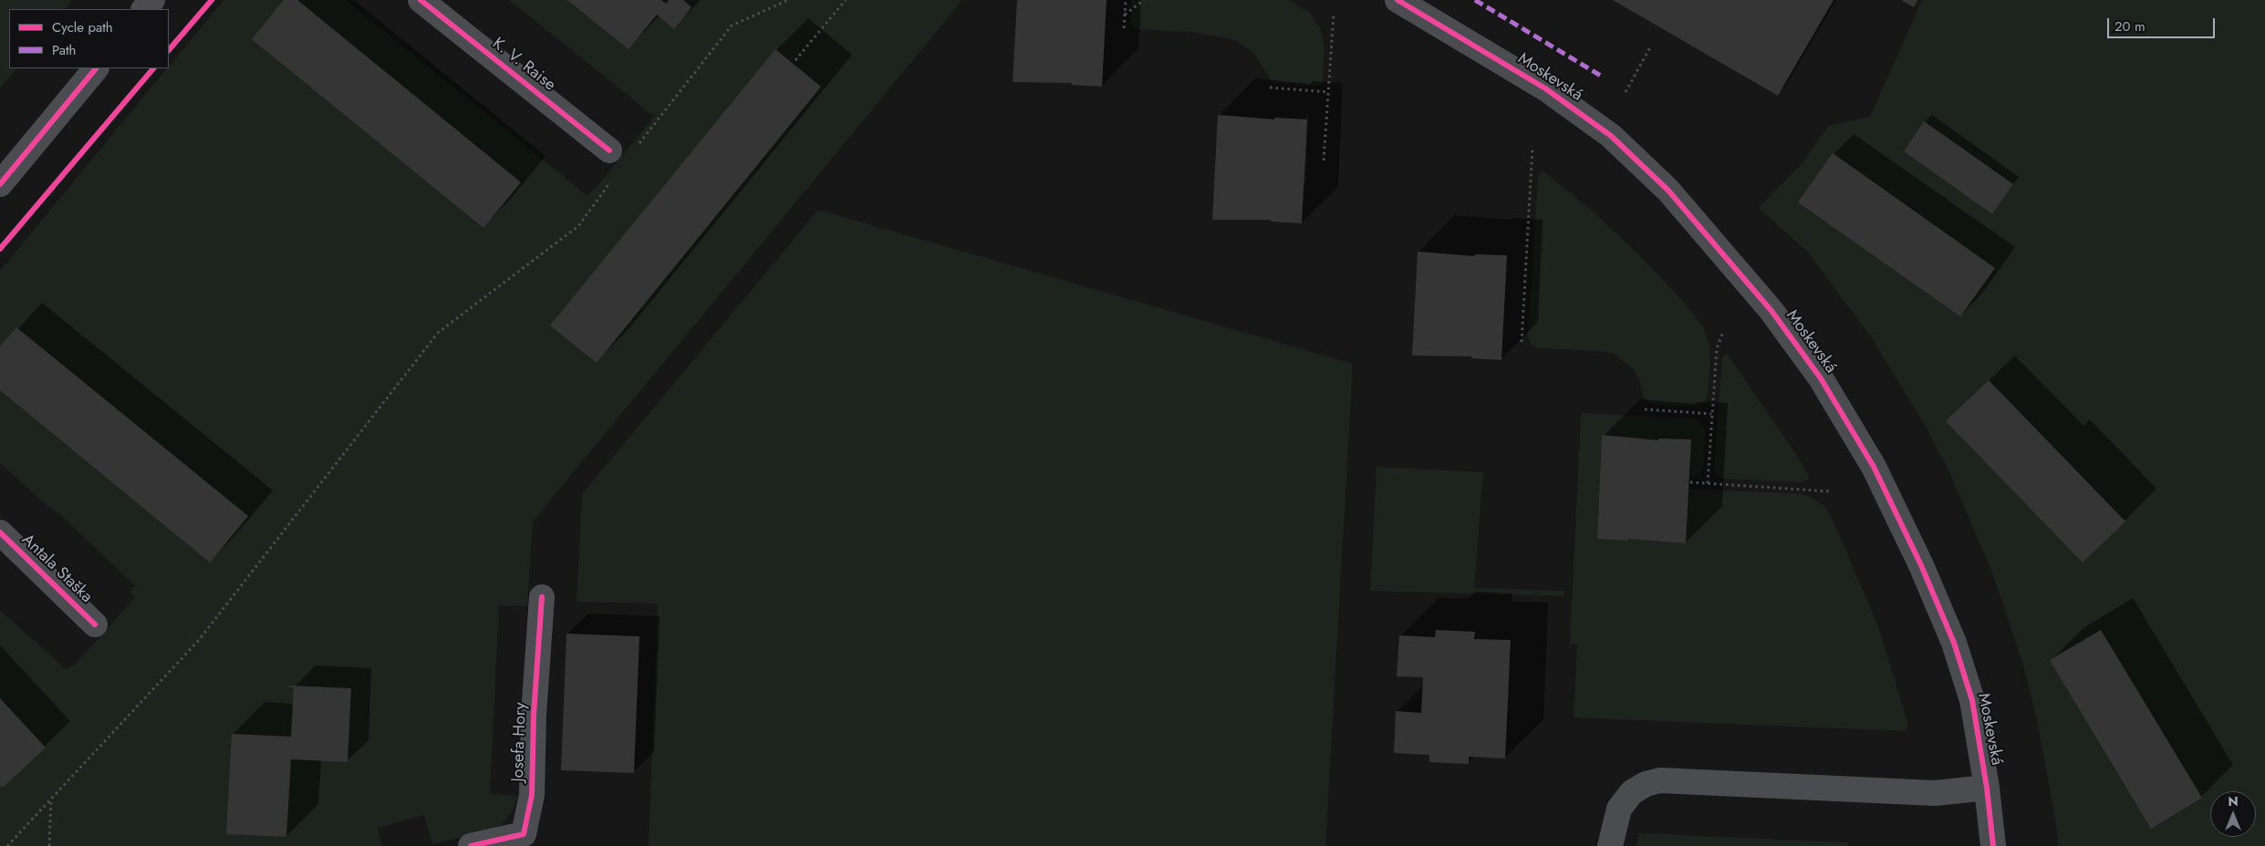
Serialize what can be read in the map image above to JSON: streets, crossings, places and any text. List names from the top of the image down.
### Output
{
  "streets": {
    "street": [
      "K. V. Raise",
      "Moskevská",
      "Antala Staška",
      "Josefa Hory"
    ]
  },
  "legend": ["Cycle path", "Path"],
  "scale_bar": "20 m",
  "north": "top"
}
